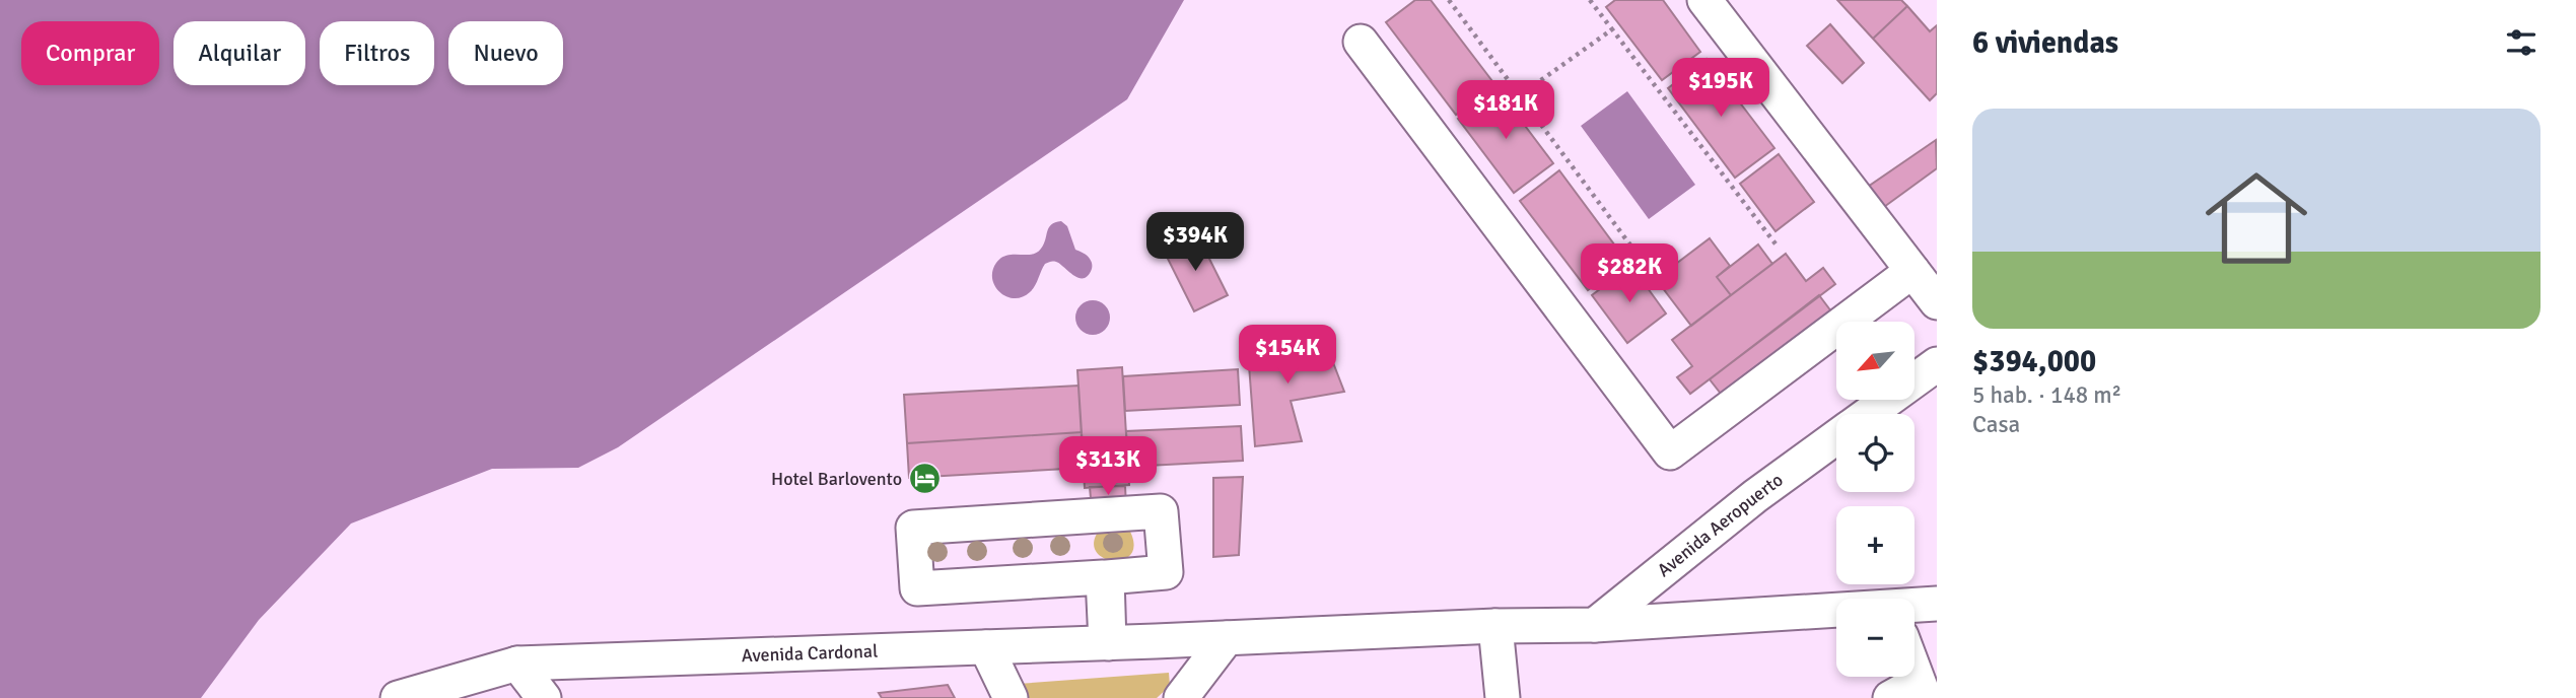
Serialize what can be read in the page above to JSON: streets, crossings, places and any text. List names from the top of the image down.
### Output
{
  "streets": {
    "street": ["Avenida Aeropuerto", "Avenida Cardonal"]
  },
  "crossings": [
    ["Avenida Aeropuerto", "Avenida Cardonal"]
  ],
  "places": {
    "hotel": ["Hotel Barlovento"]
  },
  "north": "bottom left",
  "page": {
    "heading": "6 viviendas",
    "chip": [
      "Comprar",
      "Alquilar",
      "Filtros",
      "Nuevo"
    ],
    "price": [
      "$195K",
      "$181K",
      "$394K",
      "$282K",
      "$154K",
      "$313K"
    ],
    "list": [
      {
        "name": "$394,000",
        "note": "5 hab. · 148 m² · Casa"
      }
    ],
    "map_buttons": ["+", "−"]
  }
}
